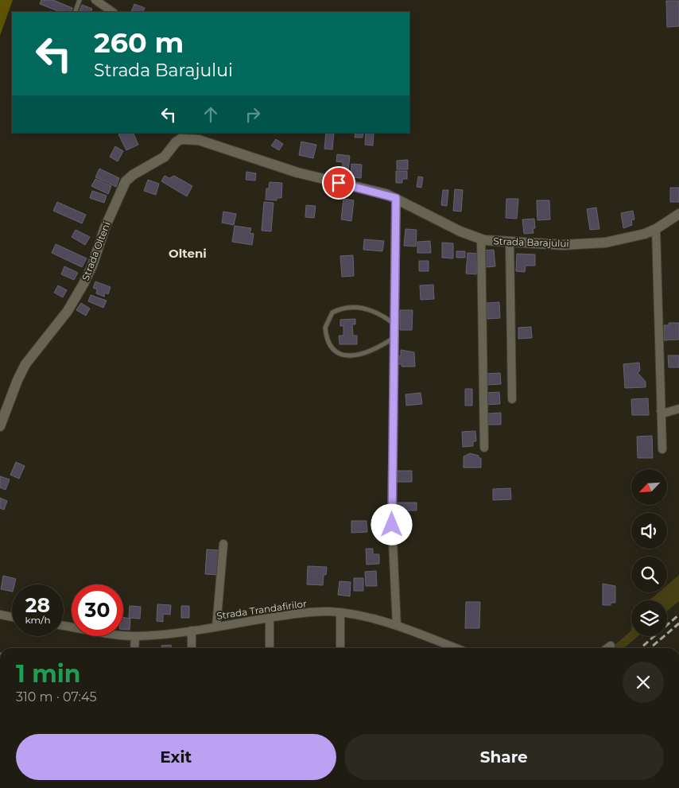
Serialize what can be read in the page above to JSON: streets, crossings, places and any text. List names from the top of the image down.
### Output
{
  "streets": {
    "street": ["Strada Barajului", "Strada Olteni", "Strada Trandafirilor"]
  },
  "crossings": [
    ["Strada Barajului", "Strada Olteni"]
  ],
  "districts": ["Olteni"],
  "north": "bottom left",
  "page": {
    "turn": ["260 m", "Strada Barajului"],
    "speed": "28 km/h",
    "limit": "30",
    "heading": ["1 min", "310 m · 07:45"],
    "buttons": ["Exit", "Share"]
  }
}
